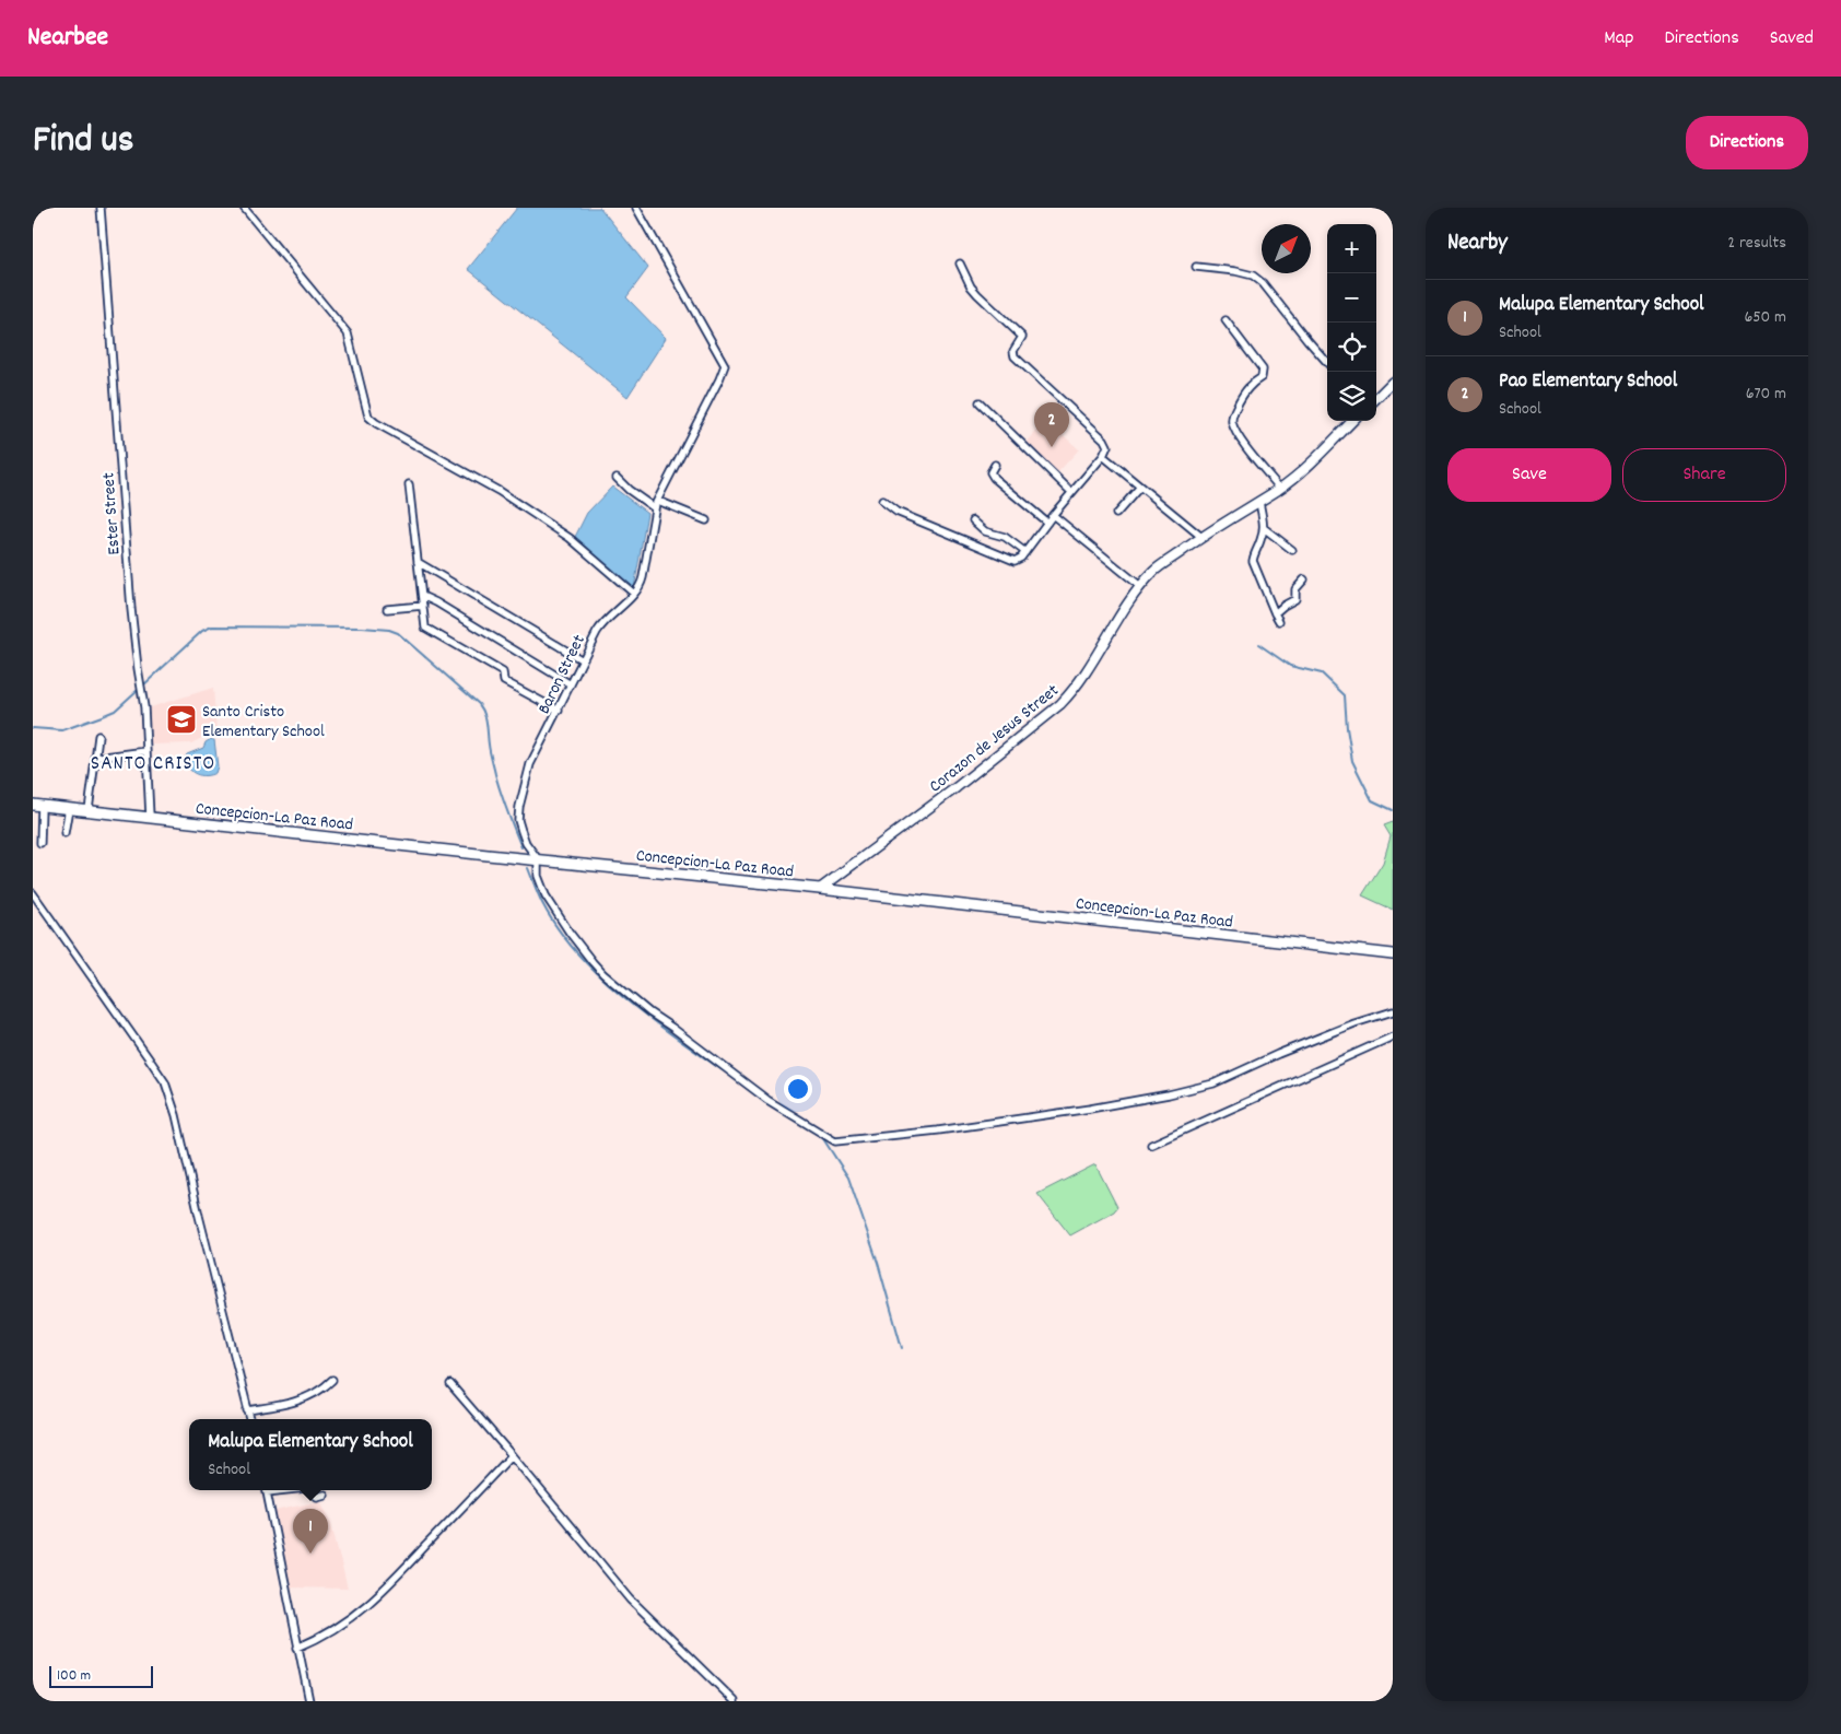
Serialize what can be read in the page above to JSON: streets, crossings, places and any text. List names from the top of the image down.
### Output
{
  "streets": {
    "main road": ["Concepcion-La Paz Road"],
    "street": ["Ester Street", "Baron Street", "Corazon de Jesus Street"]
  },
  "crossings": [
    ["Ester Street", "Concepcion-La Paz Road"],
    ["Baron Street", "Concepcion-La Paz Road"],
    ["Corazon de Jesus Street", "Concepcion-La Paz Road"]
  ],
  "districts": ["SANTO CRISTO"],
  "places": {
    "school or university": ["Santo Cristo Elementary School"]
  },
  "scale_bar": "100 m",
  "north": "top right",
  "page": {
    "header": "Nearbee",
    "nav": ["Map", "Directions", "Saved"],
    "title": "Find us",
    "buttons": [
      "Directions",
      ["Save", "Share"]
    ],
    "heading": ["Nearby", "2 results"],
    "map_buttons": ["+", "−"],
    "list": [
      {
        "mark": "1",
        "name": "Malupa Elementary School",
        "note": "School",
        "value": "650 m"
      },
      {
        "mark": "2",
        "name": "Pao Elementary School",
        "note": "School",
        "value": "670 m"
      }
    ],
    "pins": ["2", "1"],
    "popup": ["Malupa Elementary School", "School"],
    "scale": "100 m"
  }
}
